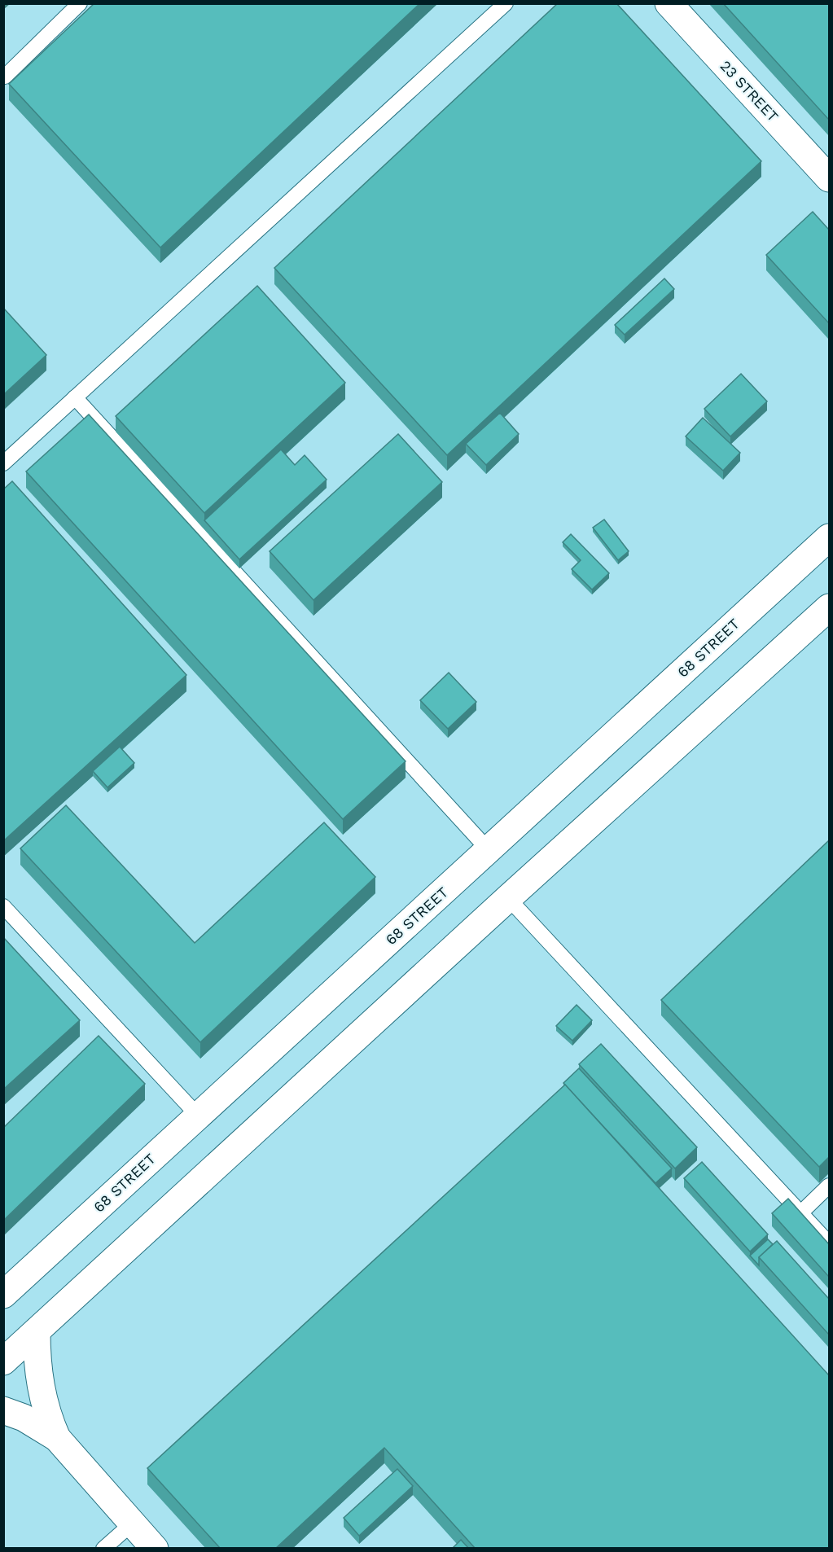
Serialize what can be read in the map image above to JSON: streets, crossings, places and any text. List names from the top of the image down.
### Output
{
  "streets": {
    "street": ["23 STREET", "68 STREET"]
  }
}
